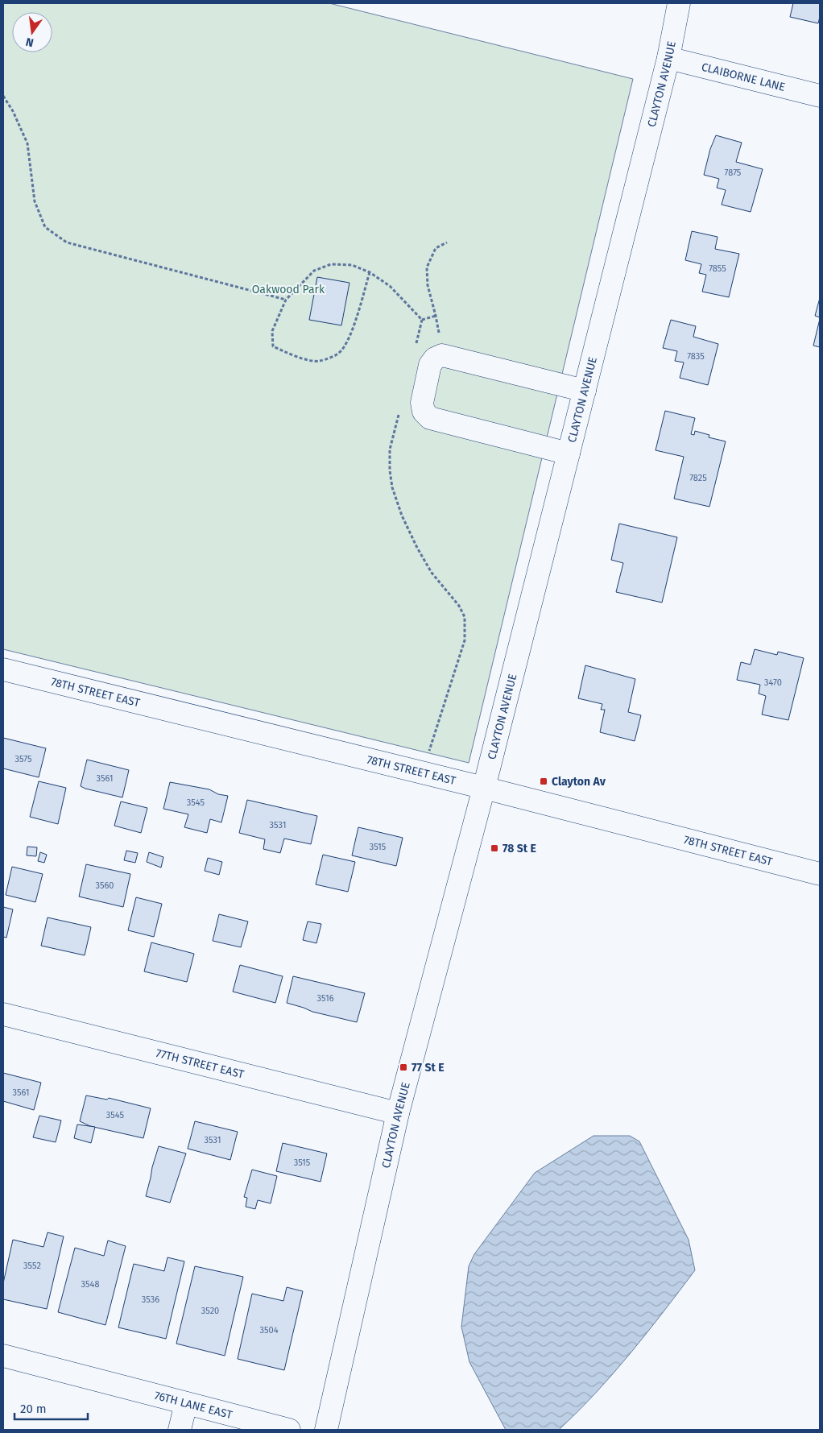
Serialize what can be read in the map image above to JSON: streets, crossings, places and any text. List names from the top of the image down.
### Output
{
  "streets": {
    "street": [
      "CLAIBORNE LANE",
      "CLAYTON AVENUE",
      "78TH STREET EAST",
      "77TH STREET EAST",
      "76TH LANE EAST"
    ]
  },
  "crossings": [
    ["CLAIBORNE LANE", "CLAYTON AVENUE"],
    ["CLAYTON AVENUE", "78TH STREET EAST"],
    ["CLAYTON AVENUE", "77TH STREET EAST"]
  ],
  "parks": ["Oakwood Park"],
  "places": {
    "transit": ["Clayton Av", "78 St E", "77 St E"]
  },
  "house_numbers": [
    "7875",
    "7855",
    "7835",
    "7825",
    "3470",
    "3575",
    "3561",
    "3545",
    "3531",
    "3515",
    "3560",
    "3516",
    "3561",
    "3545",
    "3531",
    "3515",
    "3552",
    "3548",
    "3536",
    "3520",
    "3504"
  ],
  "scale_bar": "20 m",
  "north": "bottom"
}
